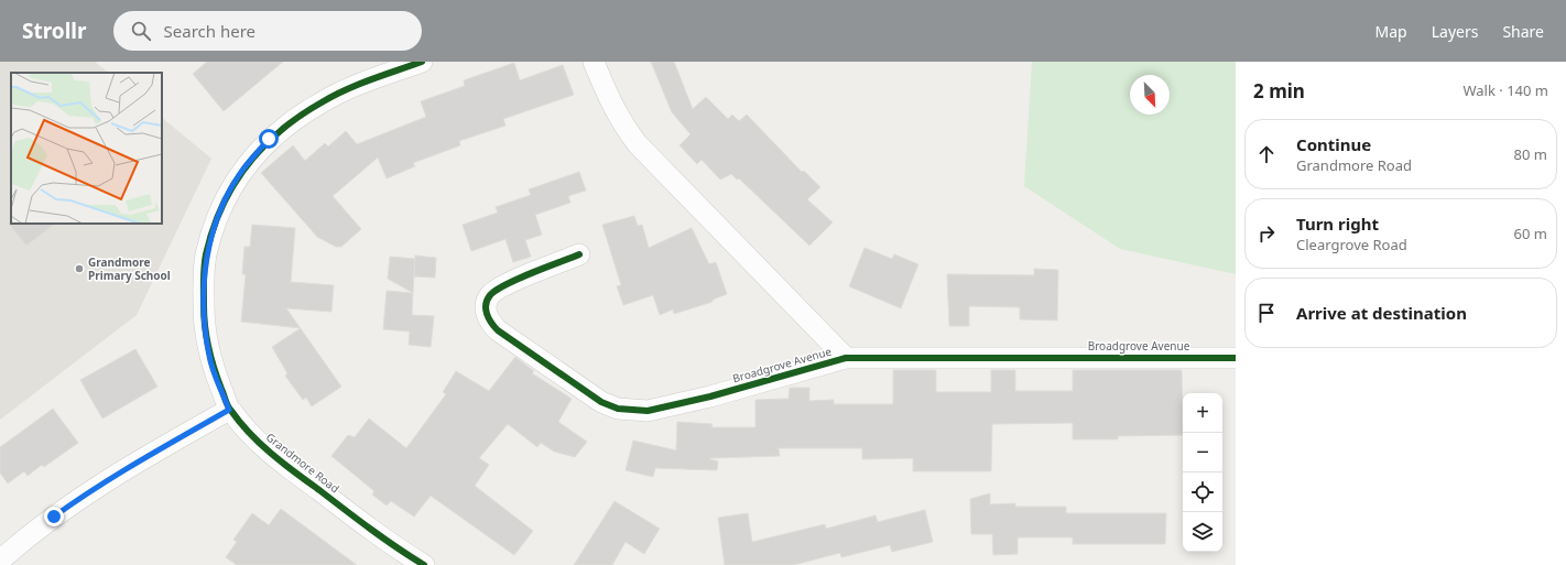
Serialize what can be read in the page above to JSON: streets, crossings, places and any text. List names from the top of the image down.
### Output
{
  "streets": {
    "street": ["Broadgrove Avenue", "Grandmore Road"]
  },
  "places": ["Grandmore Primary School"],
  "north": "bottom right",
  "page": {
    "header": "Strollr",
    "search": "Search here",
    "nav": ["Map", "Layers", "Share"],
    "heading": ["2 min", "Walk · 140 m"],
    "list": [
      ["Continue", "Grandmore Road", "80 m"],
      ["Turn right", "Cleargrove Road", "60 m"],
      "Arrive at destination"
    ],
    "map_buttons": ["+", "−"]
  }
}
